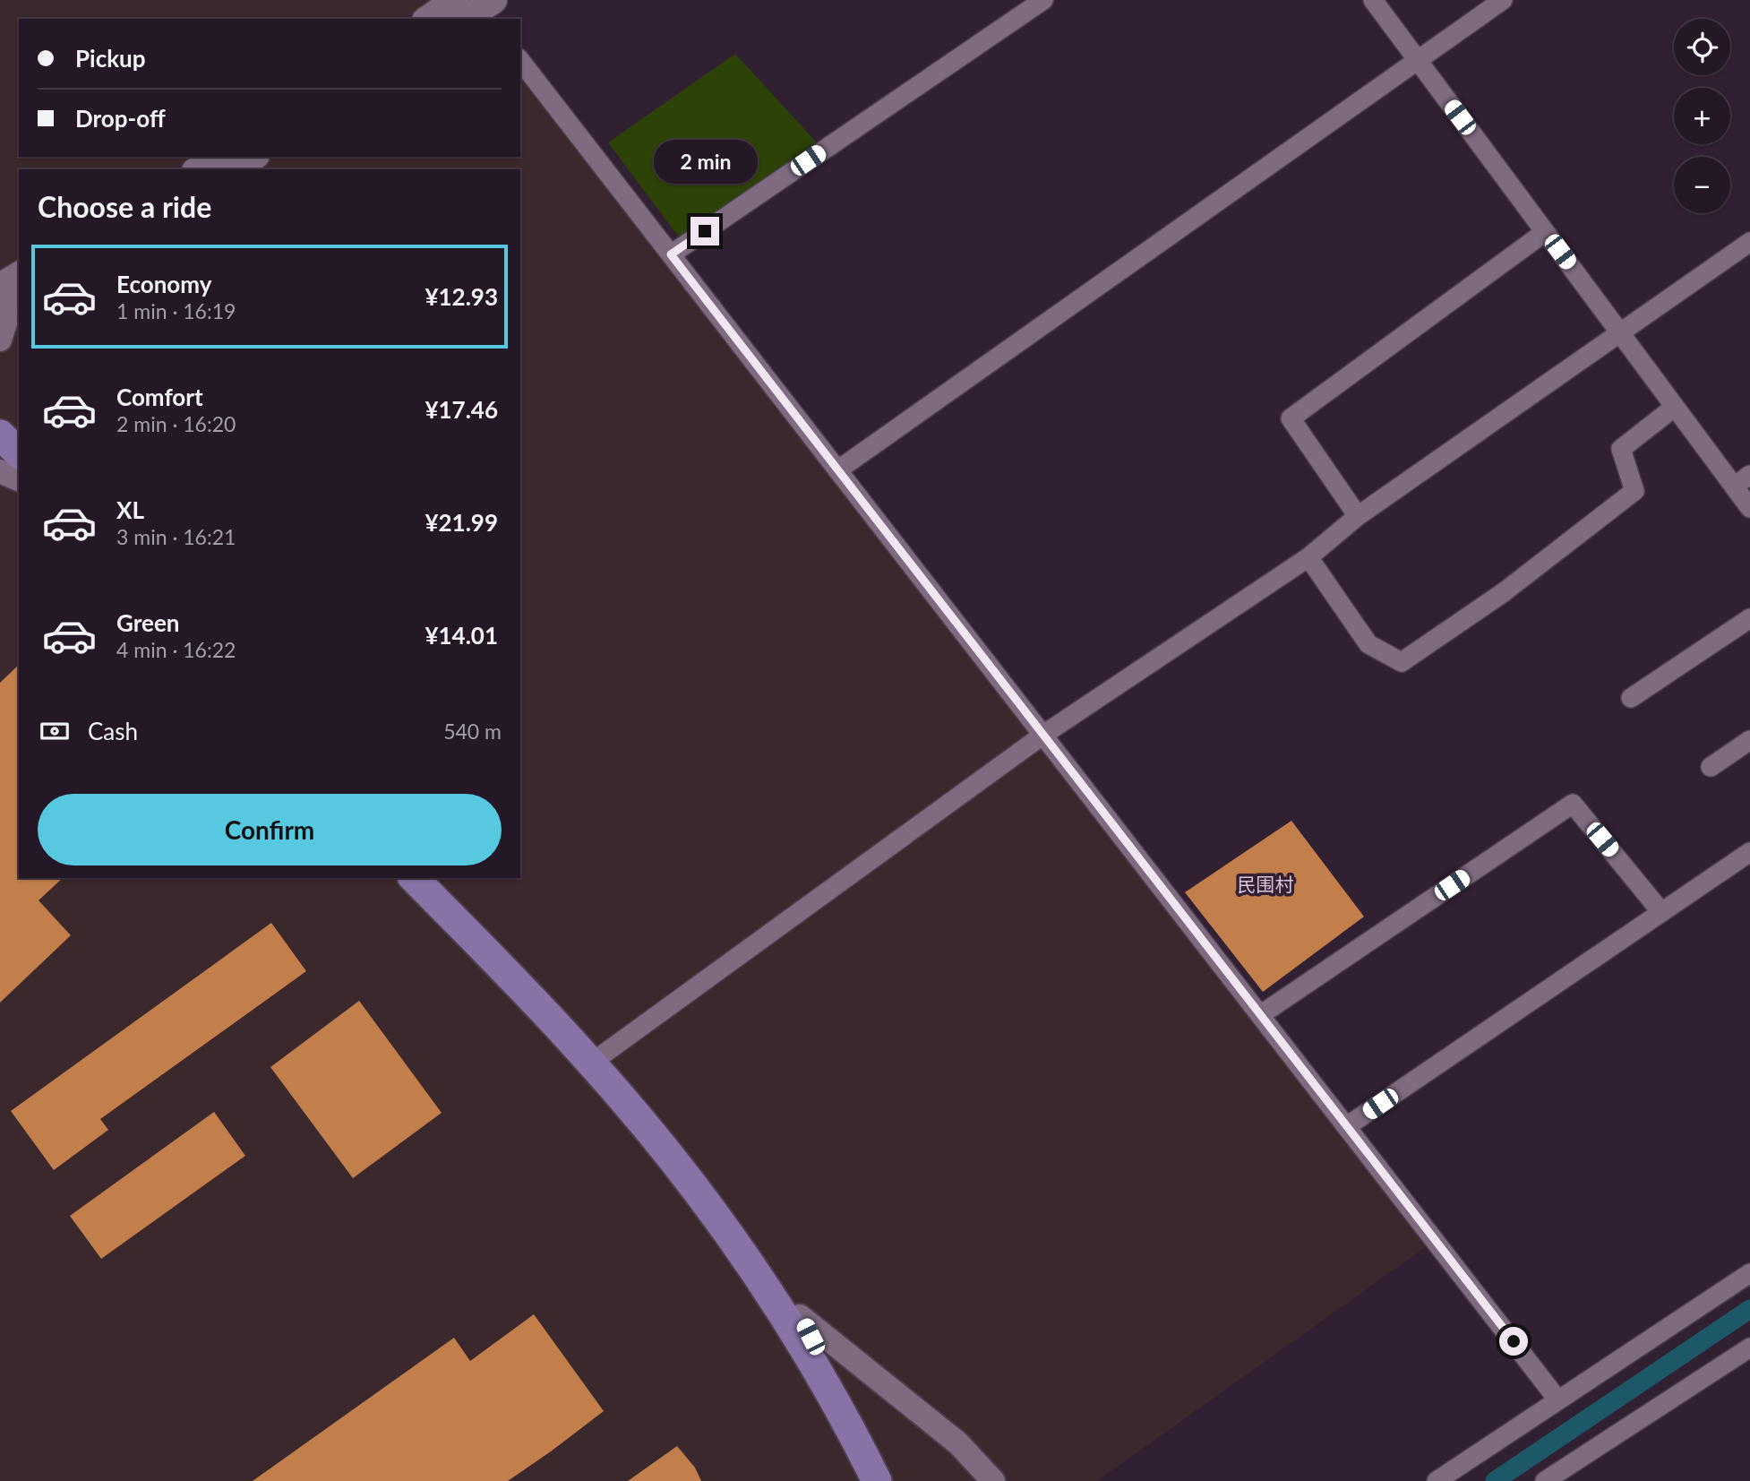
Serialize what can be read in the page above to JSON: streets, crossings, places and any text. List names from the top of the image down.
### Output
{
  "districts": ["民围村"],
  "page": {
    "map_buttons": ["+", "−"],
    "banner": ["Pickup", "Drop-off"],
    "bubble": "2 min",
    "heading": "Choose a ride",
    "list": [
      {
        "name": "Economy",
        "note": "1 min · 16:19",
        "value": "¥12.93"
      },
      {
        "name": "Comfort",
        "note": "2 min · 16:20",
        "value": "¥17.46"
      },
      {
        "name": "XL",
        "note": "3 min · 16:21",
        "value": "¥21.99"
      },
      {
        "name": "Green",
        "note": "4 min · 16:22",
        "value": "¥14.01"
      }
    ],
    "pay": ["Cash", "540 m"],
    "buttons": "Confirm"
  }
}
